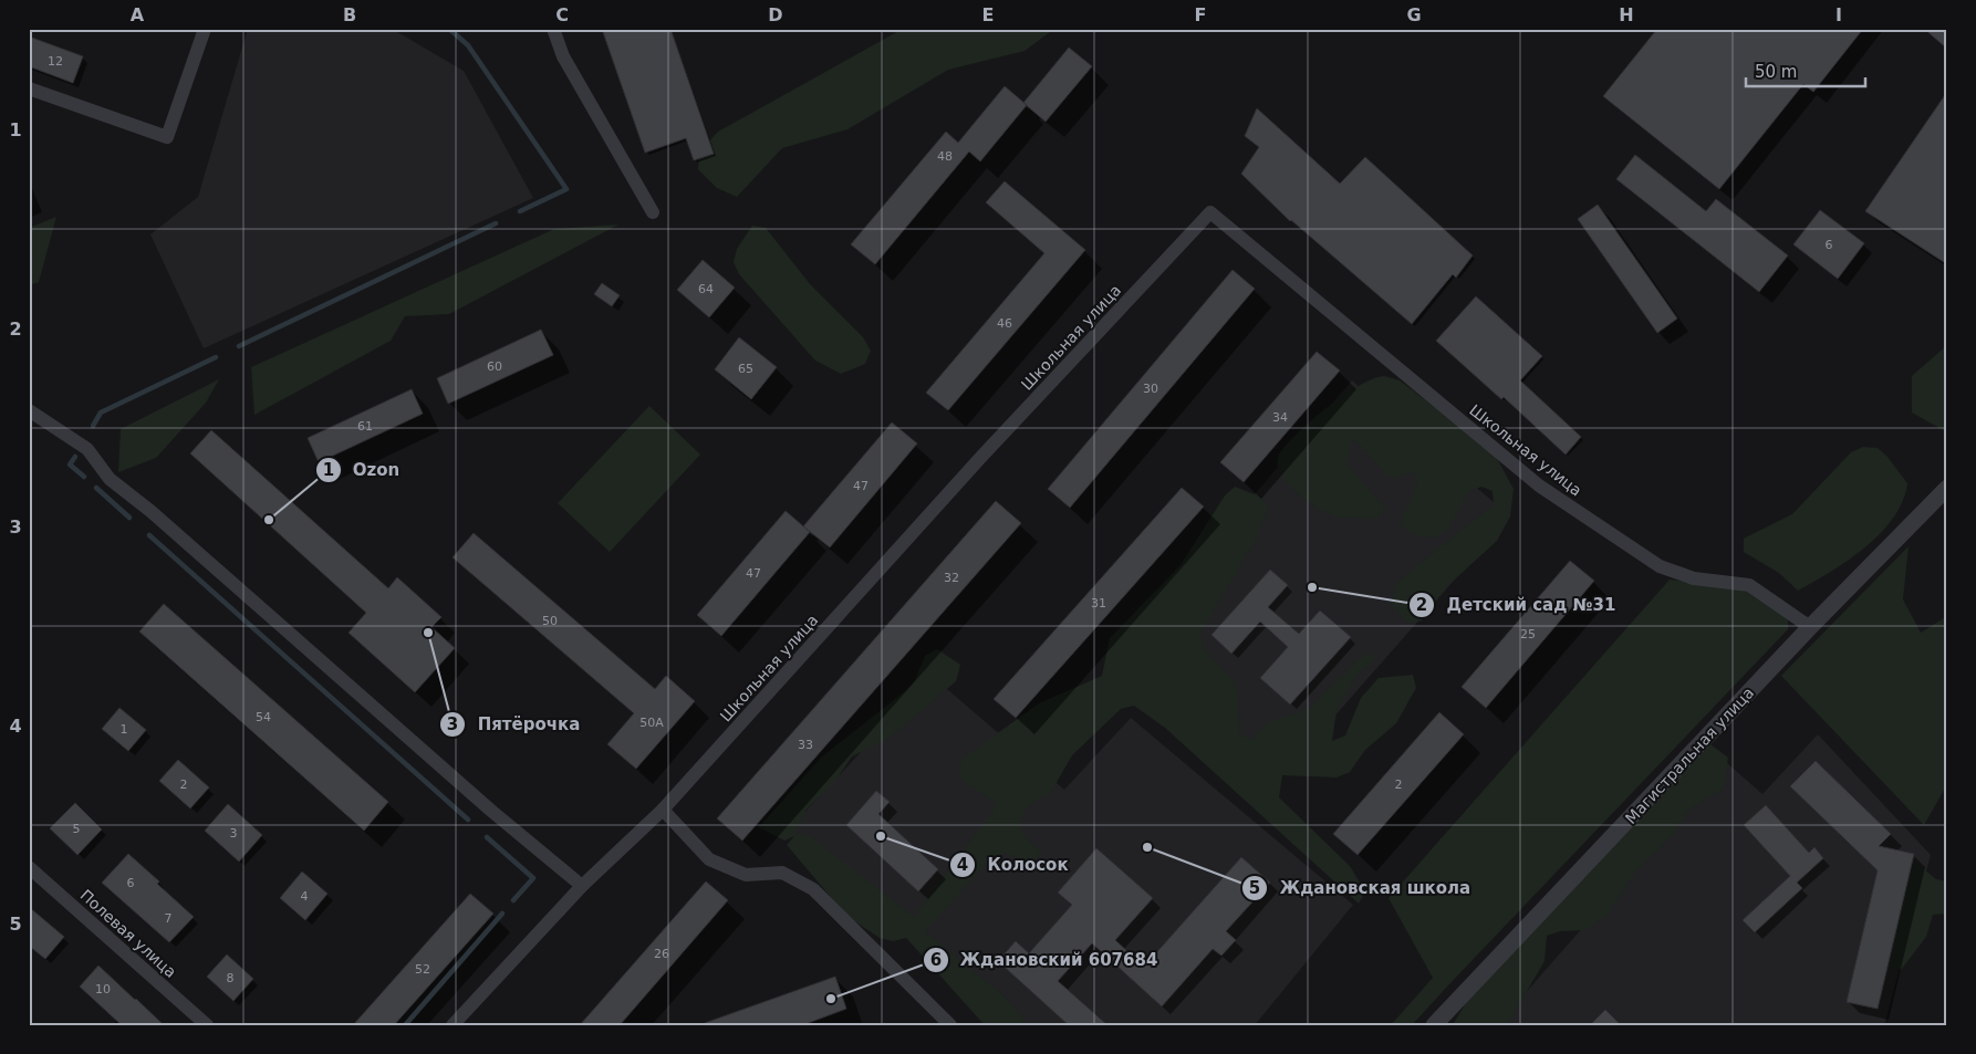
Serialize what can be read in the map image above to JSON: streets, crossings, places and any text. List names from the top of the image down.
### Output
{
  "streets": {
    "street": ["Школьная улица", "Магистральная улица", "Полевая улица"]
  },
  "crossings": [
    ["Школьная улица", "Магистральная улица"]
  ],
  "places": [
    "Ozon",
    "Детский сад №31",
    "Пятёрочка",
    "Колосок",
    "Ждановская школа",
    "Ждановский 607684"
  ],
  "house_numbers": [
    "12",
    "48",
    "6",
    "64",
    "46",
    "60",
    "65",
    "30",
    "34",
    "61",
    "47",
    "47",
    "32",
    "31",
    "50",
    "25",
    "54",
    "50А",
    "1",
    "33",
    "2",
    "2",
    "5",
    "3",
    "6",
    "4",
    "7",
    "26",
    "52",
    "8",
    "10"
  ],
  "scale_bar": "50 m",
  "grid": {
    "columns": [
      "A",
      "B",
      "C",
      "D",
      "E",
      "F",
      "G",
      "H",
      "I"
    ],
    "rows": [
      "1",
      "2",
      "3",
      "4",
      "5"
    ]
  }
}
